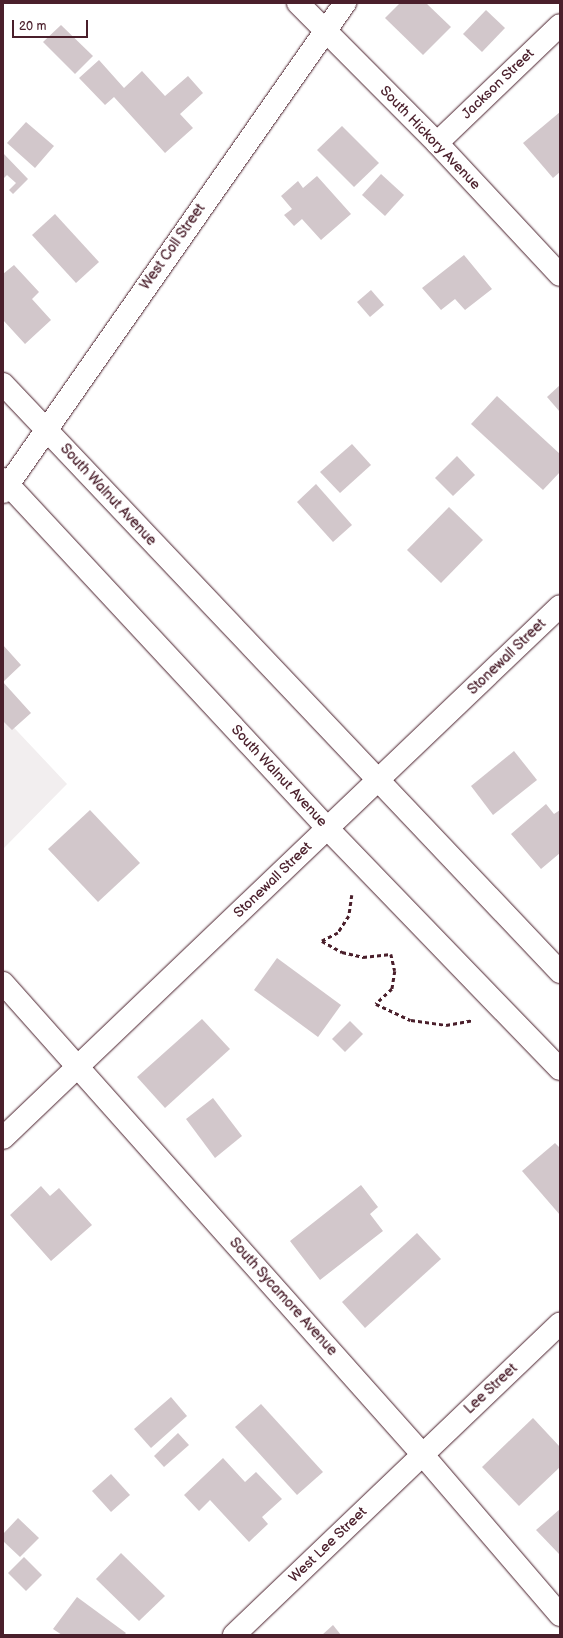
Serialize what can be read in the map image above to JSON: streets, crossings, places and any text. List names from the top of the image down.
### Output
{
  "streets": {
    "street": [
      "Jackson Street",
      "South Hickory Avenue",
      "West Coll Street",
      "South Walnut Avenue",
      "Stonewall Street",
      "South Sycamore Avenue",
      "Lee Street",
      "West Lee Street"
    ]
  },
  "crossings": [
    ["Jackson Street", "South Hickory Avenue"],
    ["South Hickory Avenue", "West Coll Street"],
    ["West Coll Street", "South Walnut Avenue"],
    ["South Walnut Avenue", "Stonewall Street"],
    ["Stonewall Street", "South Sycamore Avenue"],
    ["South Sycamore Avenue", "Lee Street"],
    ["South Sycamore Avenue", "West Lee Street"],
    ["Lee Street", "West Lee Street"]
  ],
  "scale_bar": "20 m"
}
